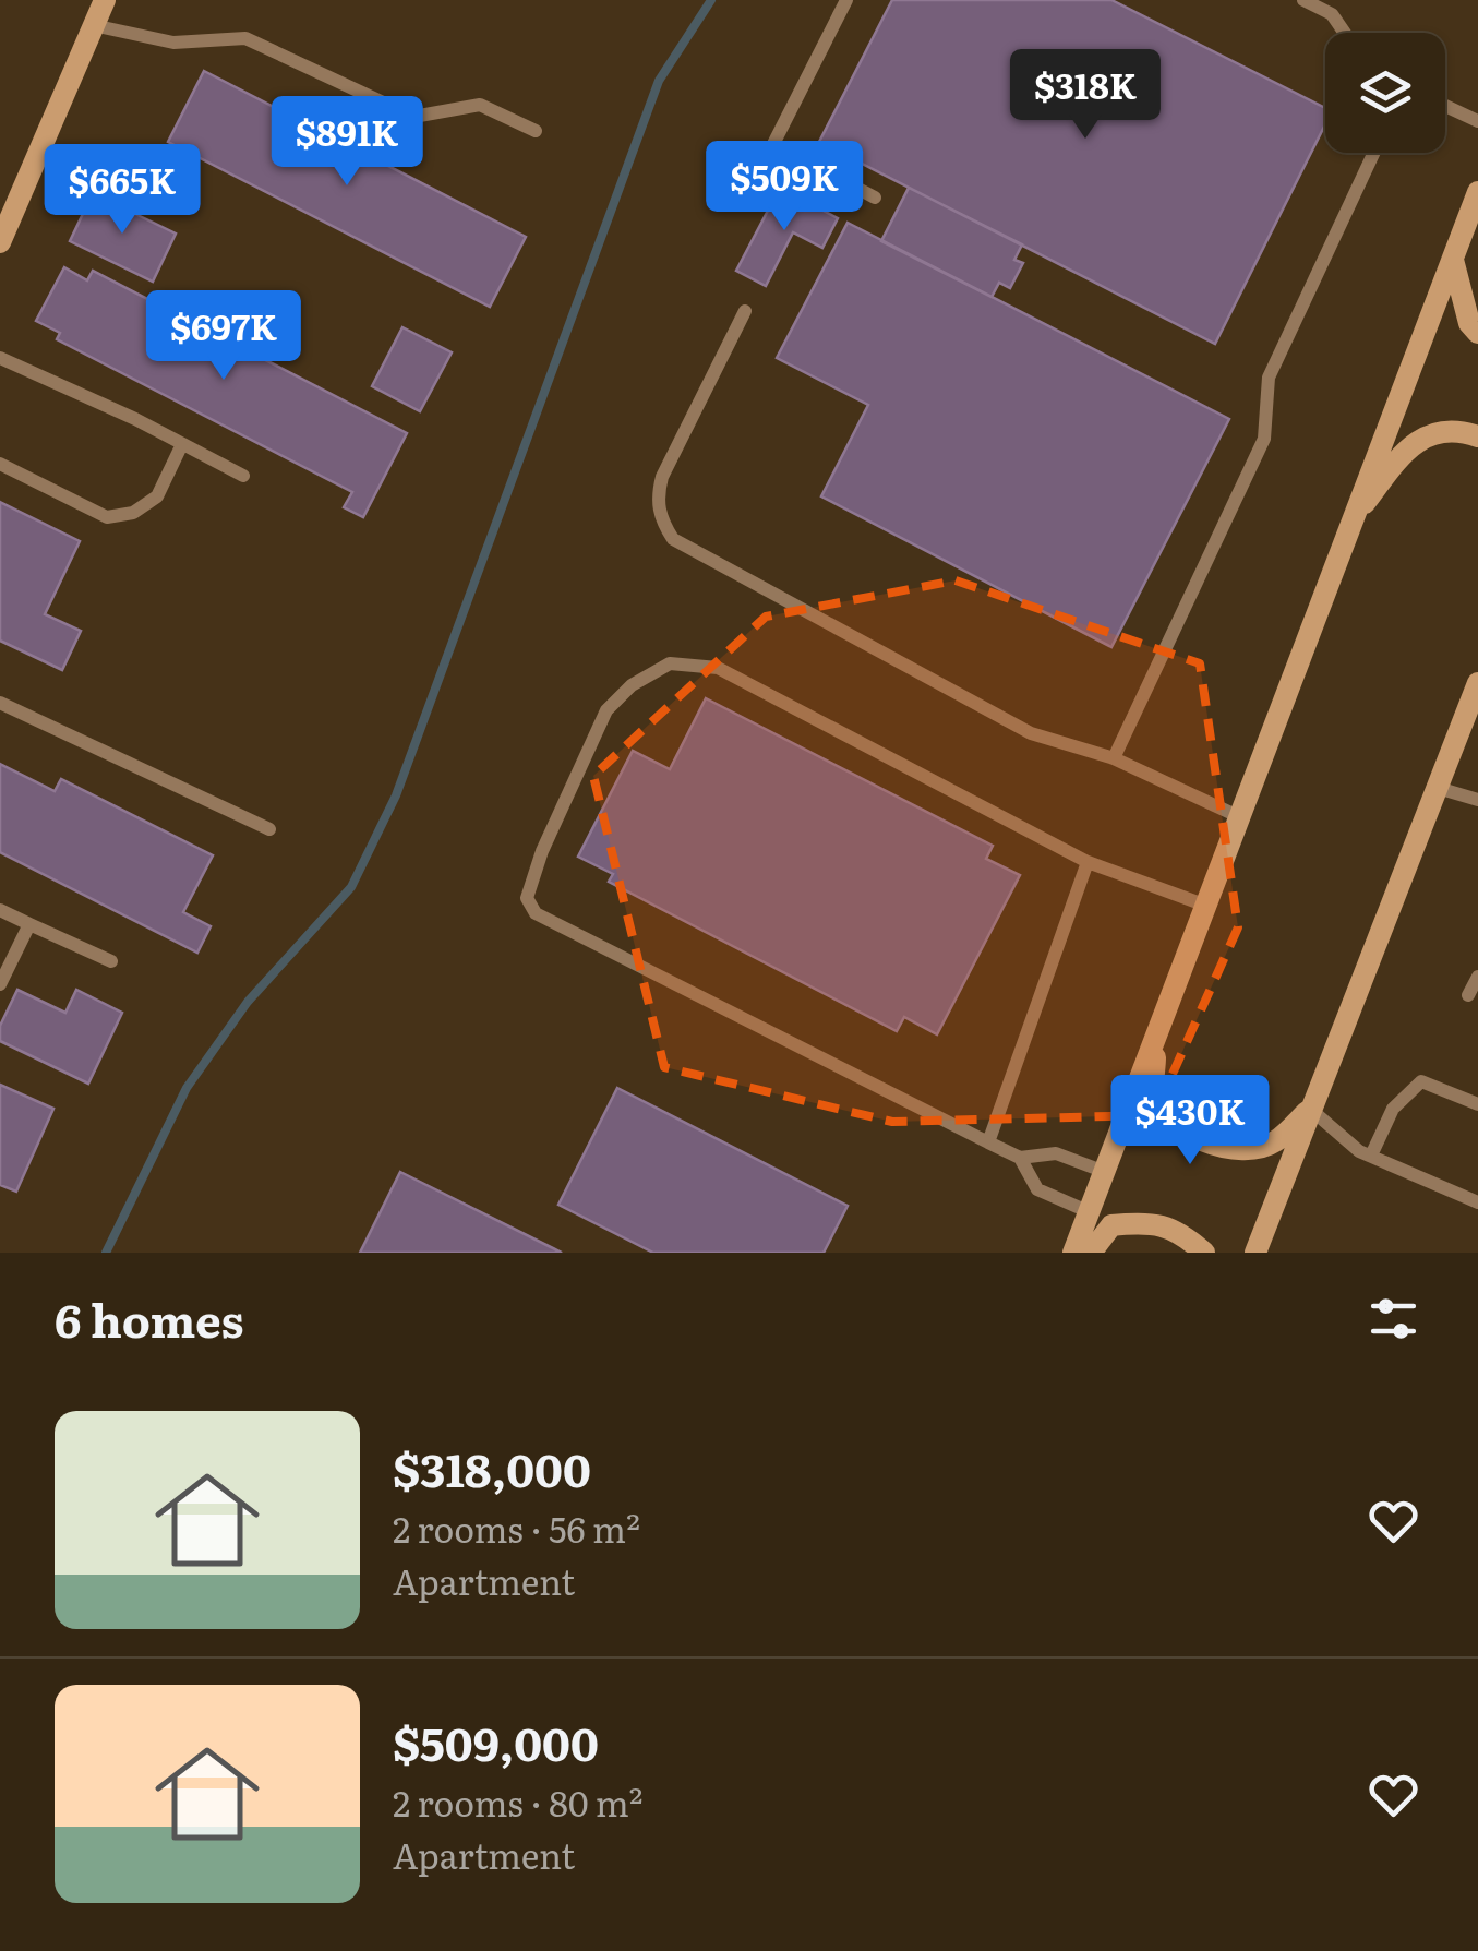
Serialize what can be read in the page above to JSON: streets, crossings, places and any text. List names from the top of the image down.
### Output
{
  "page": {
    "price": [
      "$318K",
      "$891K",
      "$509K",
      "$665K",
      "$697K",
      "$430K"
    ],
    "heading": "6 homes",
    "list": [
      {
        "name": "$318,000",
        "note": "2 rooms · 56 m² · Apartment"
      },
      {
        "name": "$509,000",
        "note": "2 rooms · 80 m² · Apartment"
      }
    ]
  }
}
